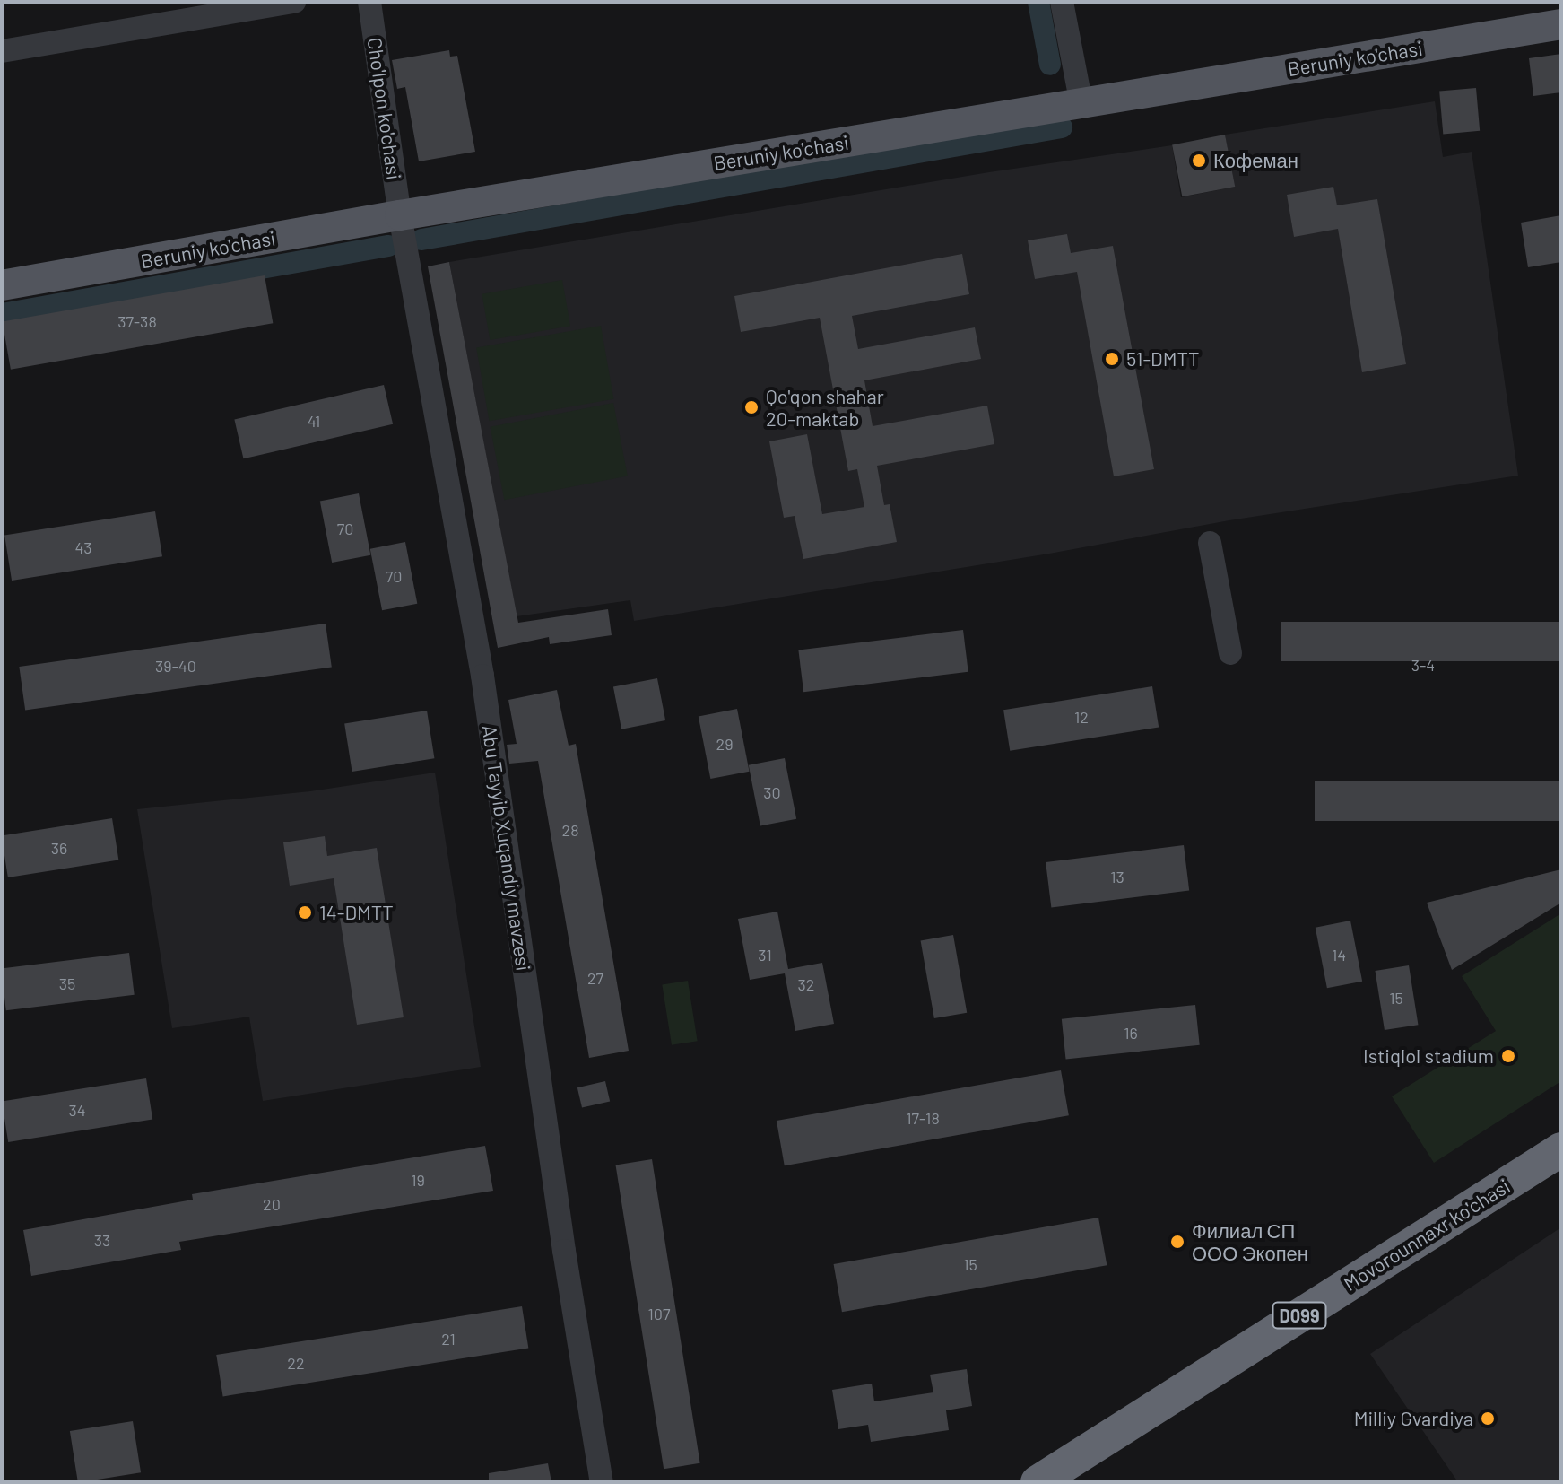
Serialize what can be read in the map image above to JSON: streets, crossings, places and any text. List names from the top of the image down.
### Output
{
  "streets": {
    "highway": ["Movorounnaxr ko'chasi", "D099"],
    "main road": ["Beruniy ko'chasi"],
    "street": ["Cho'lpon ko'chasi", "Abu Tayyib Xuqandiy mavzesi"]
  },
  "crossings": [
    ["Beruniy ko'chasi", "Cho'lpon ko'chasi"],
    ["Beruniy ko'chasi", "Abu Tayyib Xuqandiy mavzesi"],
    ["Cho'lpon ko'chasi", "Abu Tayyib Xuqandiy mavzesi"]
  ],
  "places": [
    "Кофеман",
    "51-DMTT",
    "Qo'qon shahar 20-maktab",
    "14-DMTT",
    "Istiqlol stadium",
    "Филиал СП ООО Экопен",
    "Milliy Gvardiya"
  ],
  "house_numbers": [
    "37-38",
    "41",
    "70",
    "43",
    "70",
    "3-4",
    "39-40",
    "12",
    "29",
    "30",
    "28",
    "36",
    "13",
    "31",
    "14",
    "27",
    "35",
    "32",
    "15",
    "16",
    "34",
    "17-18",
    "19",
    "20",
    "33",
    "15",
    "107",
    "21",
    "22"
  ]
}
